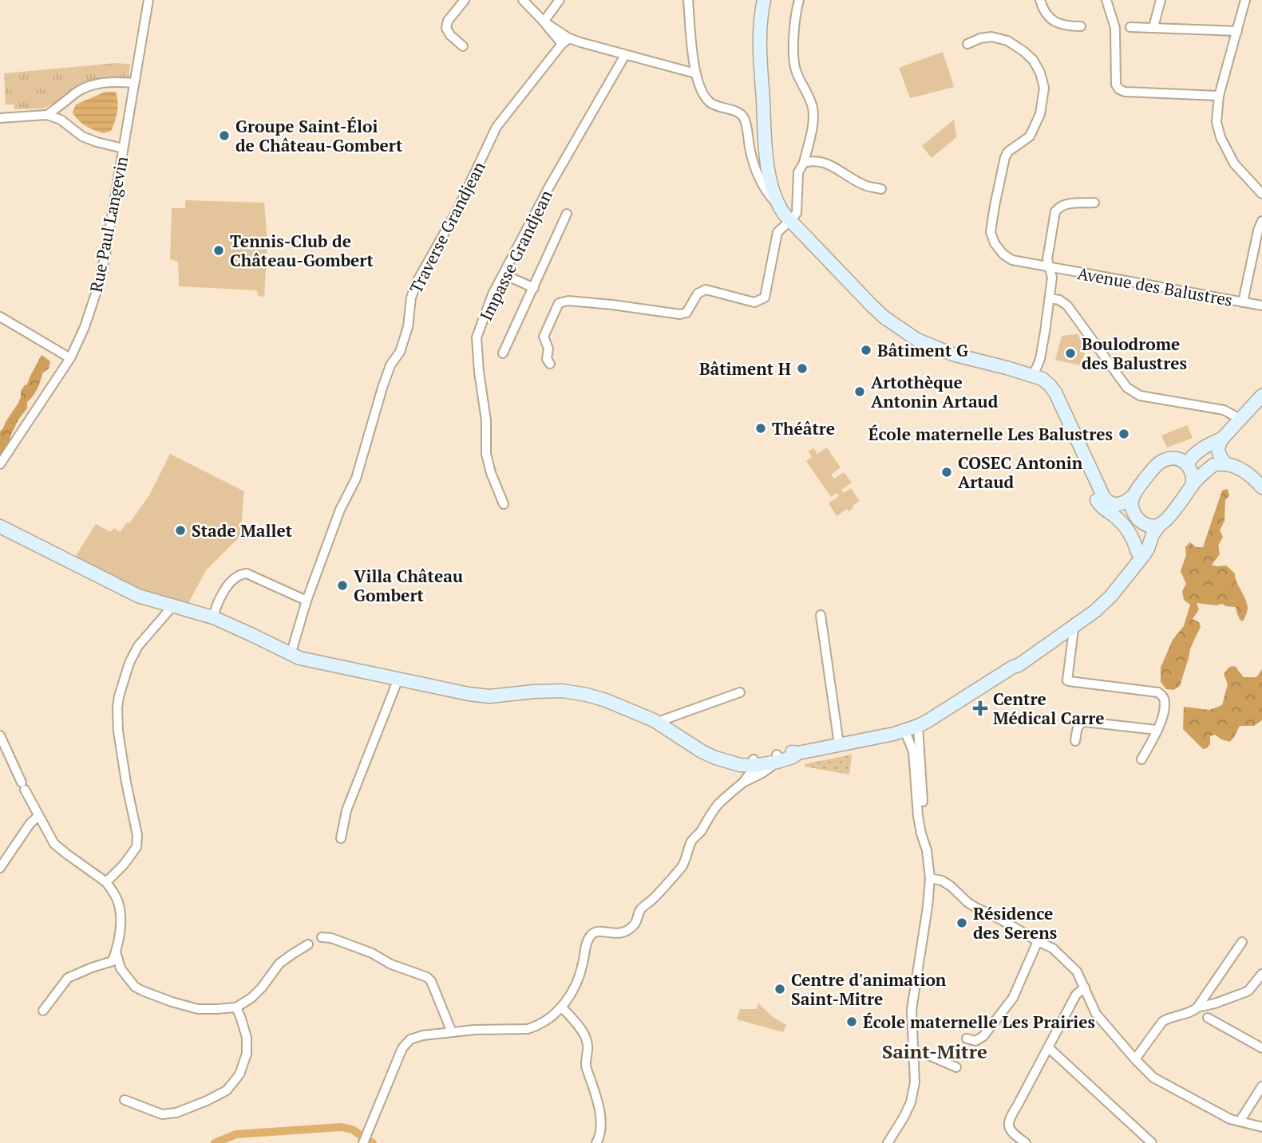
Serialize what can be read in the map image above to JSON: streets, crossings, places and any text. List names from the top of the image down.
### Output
{
  "streets": {
    "street": [
      "Rue Paul Langevin",
      "Traverse Grandjean",
      "Impasse Grandjean",
      "Avenue des Balustres"
    ]
  },
  "districts": ["Saint-Mitre"],
  "places": {
    "other": [
      "Groupe Saint-Éloi de Château-Gombert",
      "Tennis-Club de Château-Gombert",
      "Bâtiment G",
      "Boulodrome des Balustres",
      "Bâtiment H",
      "Artothèque Antonin Artaud",
      "Théâtre",
      "École maternelle Les Balustres",
      "COSEC Antonin Artaud",
      "Stade Mallet",
      "Villa Château Gombert",
      "Résidence des Serens",
      "Centre d'animation Saint-Mitre",
      "École maternelle Les Prairies"
    ],
    "health": ["Centre Médical Carre"]
  }
}
